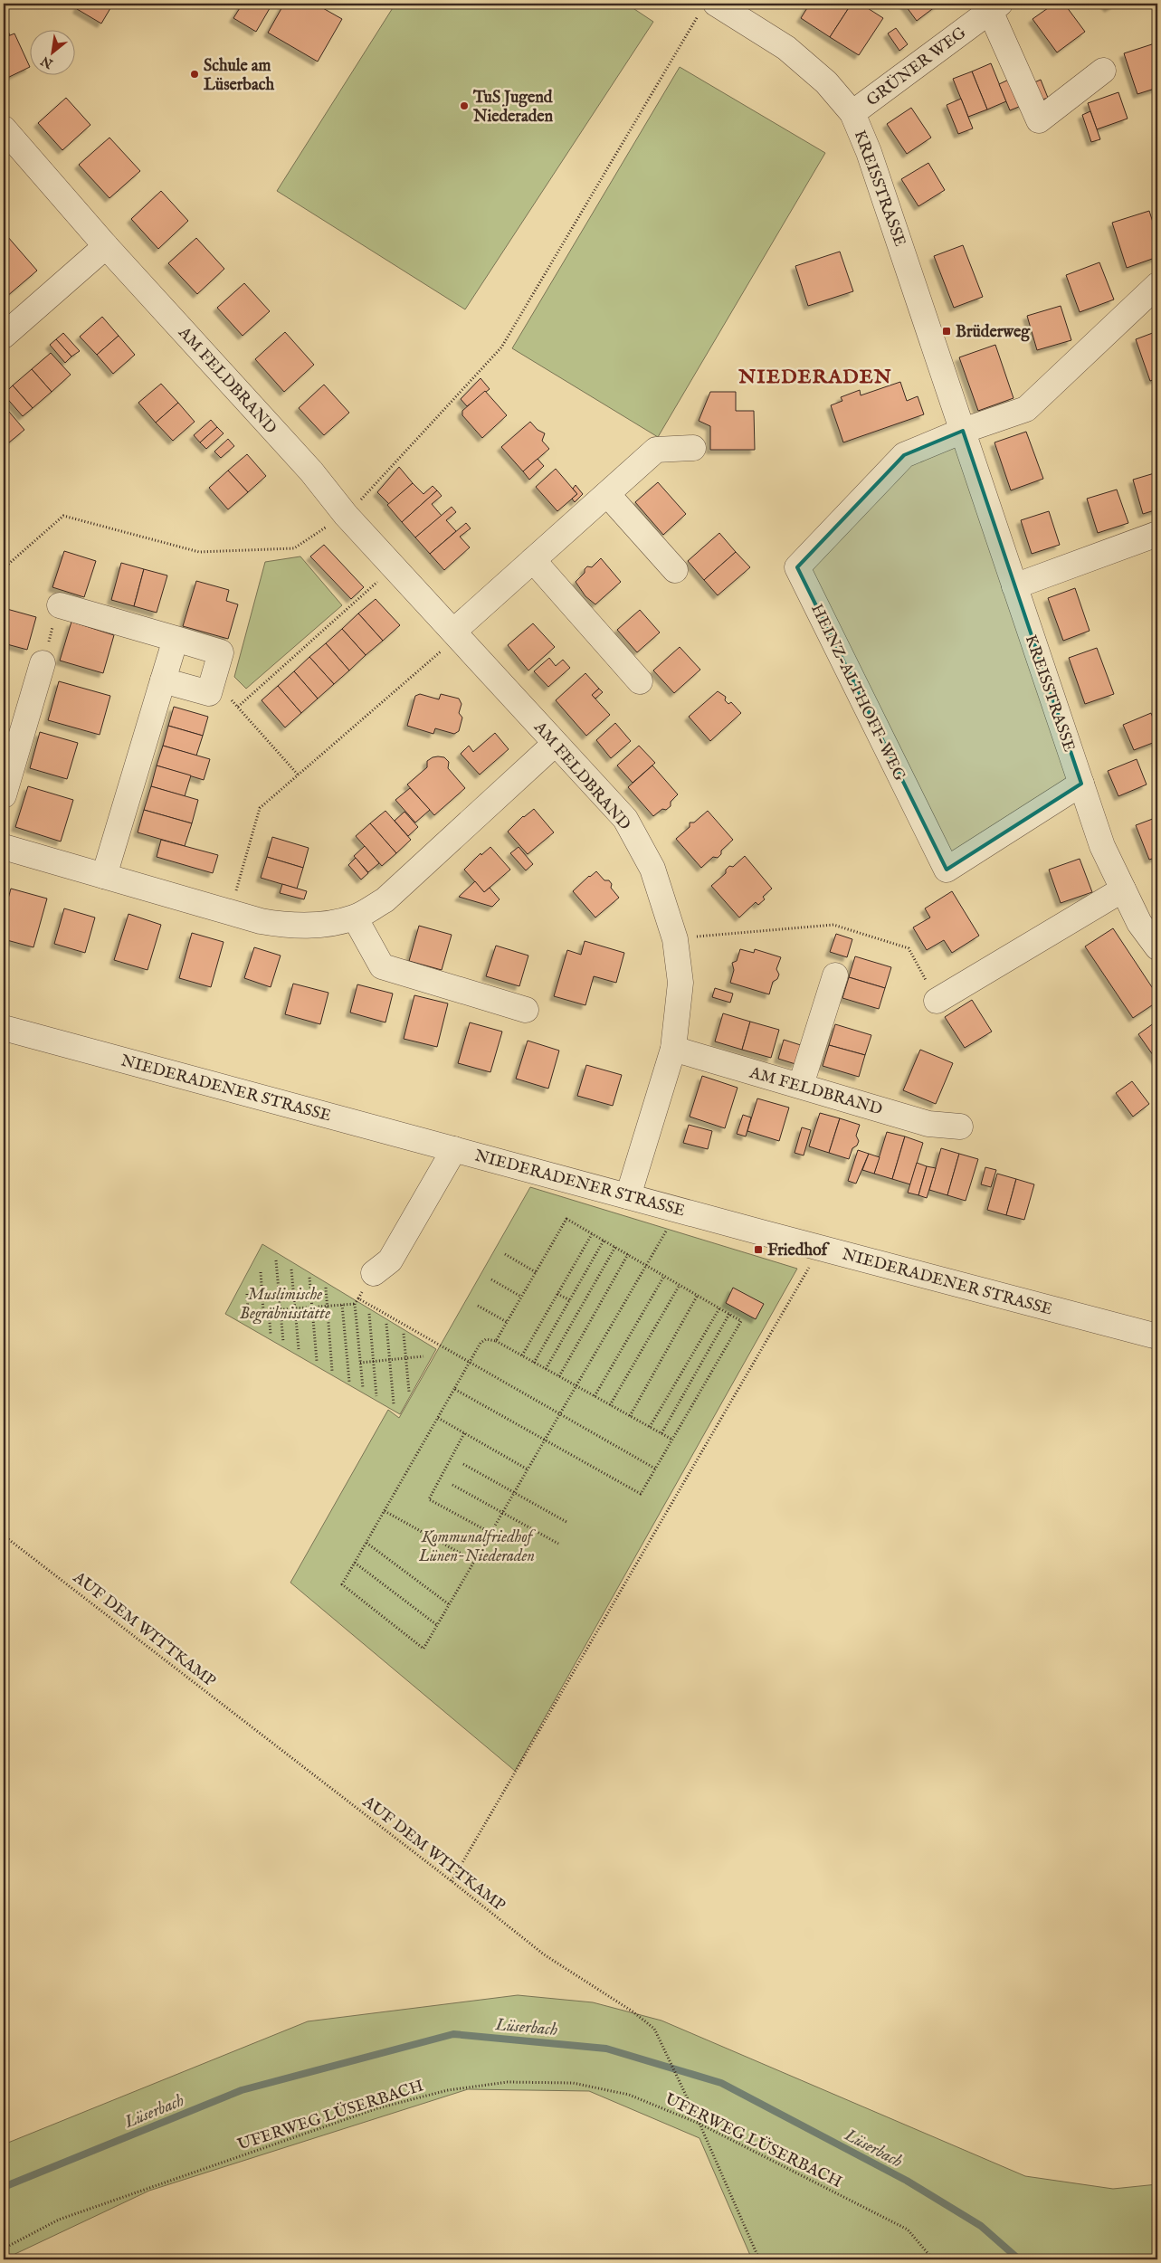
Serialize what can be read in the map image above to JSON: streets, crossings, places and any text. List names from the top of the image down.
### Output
{
  "streets": {
    "street": [
      "GRÜNER WEG",
      "KREISSTRASSE",
      "AM FELDBRAND",
      "HEINZ-ALTHOFF-WEG",
      "NIEDERADENER STRASSE"
    ],
    "path": ["AUF DEM WITTKAMP", "UFERWEG LÜSERBACH"]
  },
  "crossings": [
    ["GRÜNER WEG", "KREISSTRASSE"],
    ["KREISSTRASSE", "HEINZ-ALTHOFF-WEG"],
    ["AM FELDBRAND", "NIEDERADENER STRASSE"],
    ["AUF DEM WITTKAMP", "UFERWEG LÜSERBACH"]
  ],
  "districts": ["NIEDERADEN"],
  "water": ["Lüserbach"],
  "parks": ["Muslimische Begräbnisstätte", "Kommunalfriedhof Lünen-Niederaden"],
  "places": {
    "other": ["Schule am Lüserbach", "TuS Jugend Niederaden"],
    "transit": ["Brüderweg", "Friedhof"]
  },
  "north": "bottom left"
}
